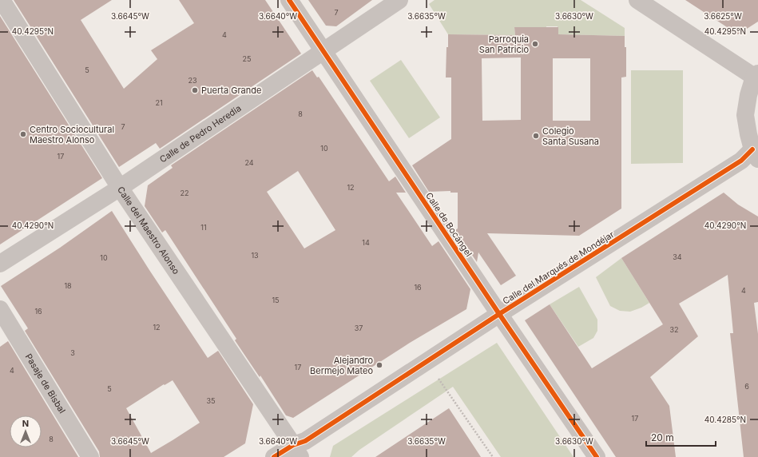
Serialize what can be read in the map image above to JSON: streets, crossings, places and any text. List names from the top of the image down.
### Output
{
  "streets": {
    "street": [
      "Calle de Pedro Heredia",
      "Calle de Bocángel",
      "Calle del Maestro Alonso",
      "Calle del Marqués de Mondéjar",
      "Pasaje de Bisbal"
    ]
  },
  "crossings": [
    ["Calle de Pedro Heredia", "Calle de Bocángel"],
    ["Calle de Pedro Heredia", "Calle del Maestro Alonso"],
    ["Calle de Bocángel", "Calle del Marqués de Mondéjar"],
    ["Calle del Maestro Alonso", "Calle del Marqués de Mondéjar"]
  ],
  "places": [
    "Parroquia San Patricio",
    "Puerta Grande",
    "Centro Sociocultural Maestro Alonso",
    "Colegio Santa Susana",
    "Alejandro Bermejo Mateo"
  ],
  "house_numbers": [
    "7",
    "4",
    "25",
    "5",
    "23",
    "21",
    "8",
    "7",
    "10",
    "17",
    "24",
    "12",
    "22",
    "11",
    "14",
    "13",
    "34",
    "10",
    "18",
    "16",
    "4",
    "15",
    "16",
    "12",
    "37",
    "32",
    "3",
    "17",
    "4",
    "6",
    "5",
    "35",
    "17",
    "8"
  ],
  "scale_bar": "20 m",
  "north": "top",
  "coordinates": [
    "3.6645°W",
    "3.6640°W",
    "3.6635°W",
    "3.6630°W",
    "3.6625°W",
    "40.4295°N",
    "40.4290°N",
    "40.4285°N"
  ]
}
